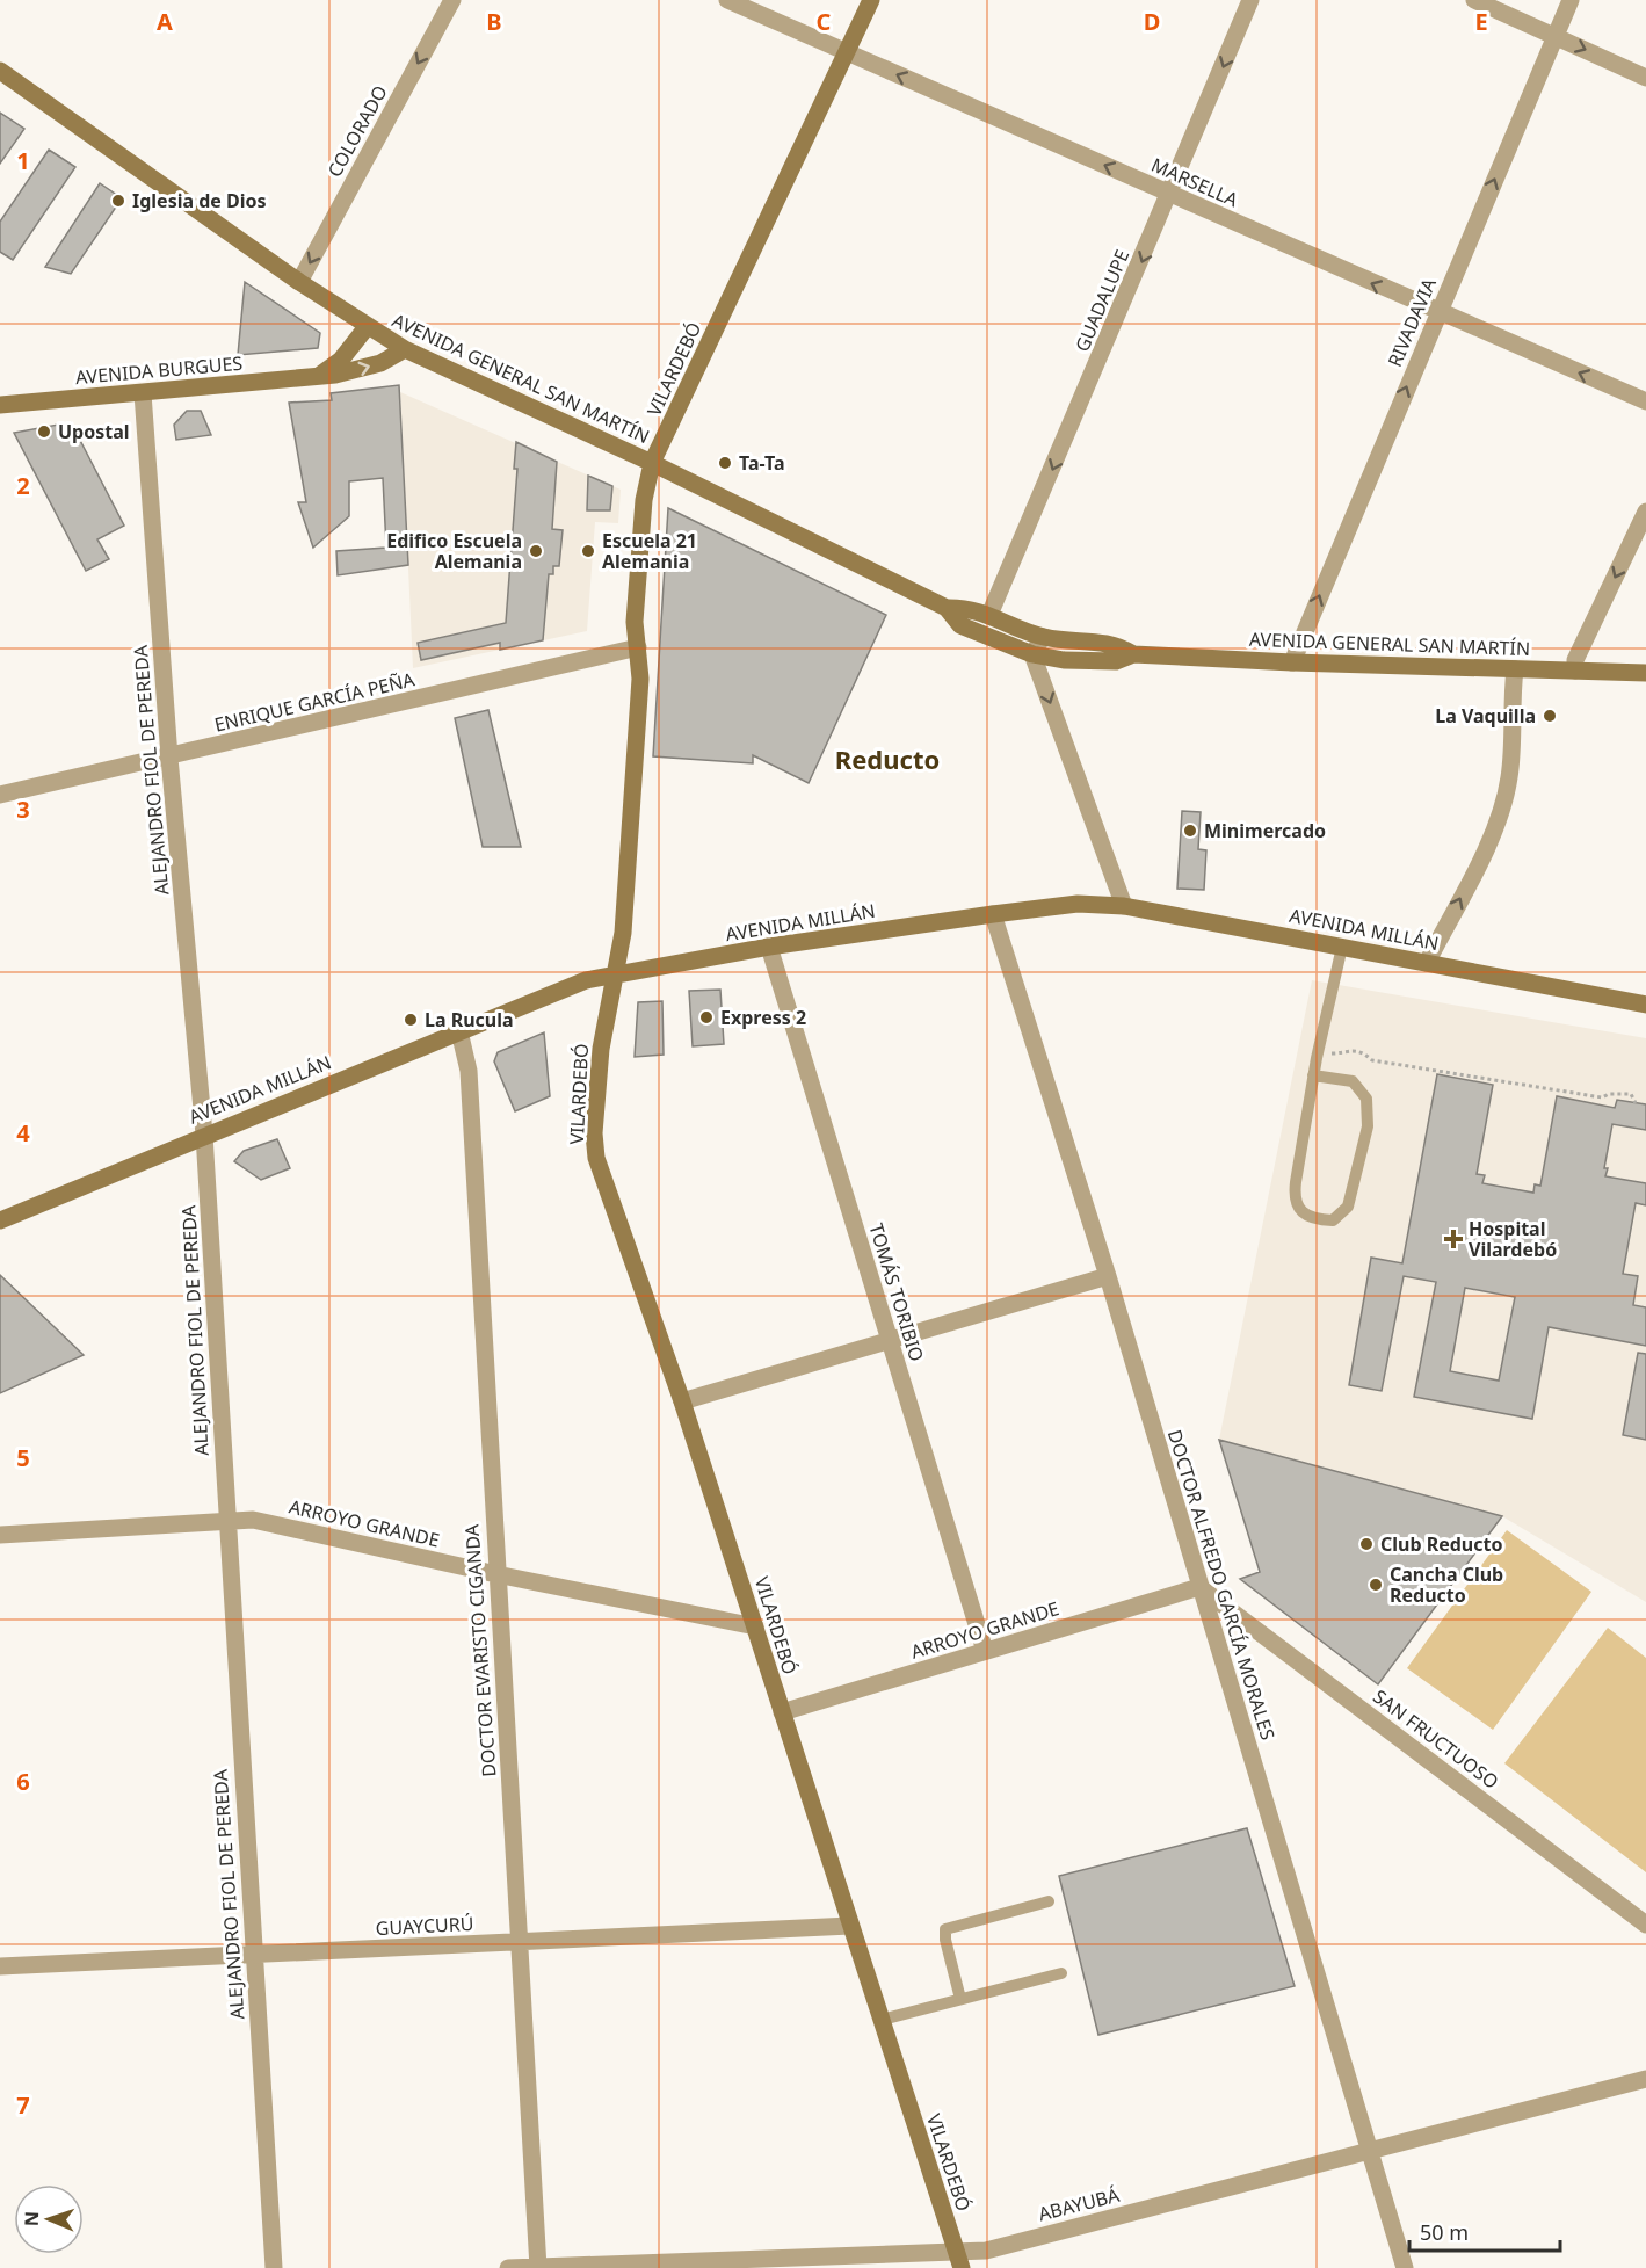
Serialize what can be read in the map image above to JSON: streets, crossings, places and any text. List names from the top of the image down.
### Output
{
  "streets": {
    "main road": [
      "VILARDEBÓ",
      "AVENIDA BURGUES",
      "AVENIDA GENERAL SAN MARTÍN",
      "AVENIDA MILLÁN"
    ],
    "street": [
      "COLORADO",
      "MARSELLA",
      "GUADALUPE",
      "RIVADAVIA",
      "ENRIQUE GARCÍA PEÑA",
      "ALEJANDRO FIOL DE PEREDA",
      "TOMÁS TORIBIO",
      "ARROYO GRANDE",
      "DOCTOR ALFREDO GARCÍA MORALES",
      "DOCTOR EVARISTO CIGANDA",
      "SAN FRUCTUOSO",
      "GUAYCURÚ",
      "ABAYUBÁ"
    ]
  },
  "crossings": [
    ["COLORADO", "AVENIDA GENERAL SAN MARTÍN"],
    ["MARSELLA", "GUADALUPE"],
    ["MARSELLA", "RIVADAVIA"],
    ["MARSELLA", "VILARDEBÓ"],
    ["GUADALUPE", "AVENIDA GENERAL SAN MARTÍN"],
    ["RIVADAVIA", "AVENIDA GENERAL SAN MARTÍN"],
    ["VILARDEBÓ", "AVENIDA GENERAL SAN MARTÍN"],
    ["VILARDEBÓ", "ENRIQUE GARCÍA PEÑA"],
    ["VILARDEBÓ", "AVENIDA MILLÁN"],
    ["VILARDEBÓ", "ARROYO GRANDE"],
    ["VILARDEBÓ", "GUAYCURÚ"],
    ["VILARDEBÓ", "ABAYUBÁ"],
    ["AVENIDA BURGUES", "AVENIDA GENERAL SAN MARTÍN"],
    ["AVENIDA BURGUES", "ALEJANDRO FIOL DE PEREDA"],
    ["ENRIQUE GARCÍA PEÑA", "ALEJANDRO FIOL DE PEREDA"],
    ["ALEJANDRO FIOL DE PEREDA", "AVENIDA MILLÁN"],
    ["ALEJANDRO FIOL DE PEREDA", "ARROYO GRANDE"],
    ["ALEJANDRO FIOL DE PEREDA", "GUAYCURÚ"],
    ["AVENIDA MILLÁN", "TOMÁS TORIBIO"],
    ["AVENIDA MILLÁN", "DOCTOR ALFREDO GARCÍA MORALES"],
    ["AVENIDA MILLÁN", "DOCTOR EVARISTO CIGANDA"],
    ["TOMÁS TORIBIO", "ARROYO GRANDE"],
    ["ARROYO GRANDE", "DOCTOR ALFREDO GARCÍA MORALES"],
    ["ARROYO GRANDE", "DOCTOR EVARISTO CIGANDA"],
    ["ARROYO GRANDE", "SAN FRUCTUOSO"],
    ["DOCTOR ALFREDO GARCÍA MORALES", "SAN FRUCTUOSO"],
    ["DOCTOR ALFREDO GARCÍA MORALES", "ABAYUBÁ"],
    ["DOCTOR EVARISTO CIGANDA", "GUAYCURÚ"],
    ["DOCTOR EVARISTO CIGANDA", "ABAYUBÁ"]
  ],
  "one_way": [
    "COLORADO",
    "MARSELLA",
    "GUADALUPE",
    "RIVADAVIA"
  ],
  "districts": ["Reducto"],
  "places": {
    "other": [
      "Iglesia de Dios",
      "Upostal",
      "Ta-Ta",
      "Edifico Escuela Alemania",
      "Escuela 21 Alemania",
      "La Vaquilla",
      "Minimercado",
      "Express 2",
      "La Rucula",
      "Club Reducto",
      "Cancha Club Reducto"
    ],
    "health": ["Hospital Vilardebó"]
  },
  "scale_bar": "50 m",
  "north": "left",
  "grid": {
    "columns": [
      "A",
      "B",
      "C",
      "D",
      "E"
    ],
    "rows": [
      "1",
      "2",
      "3",
      "4",
      "5",
      "6",
      "7"
    ]
  }
}
